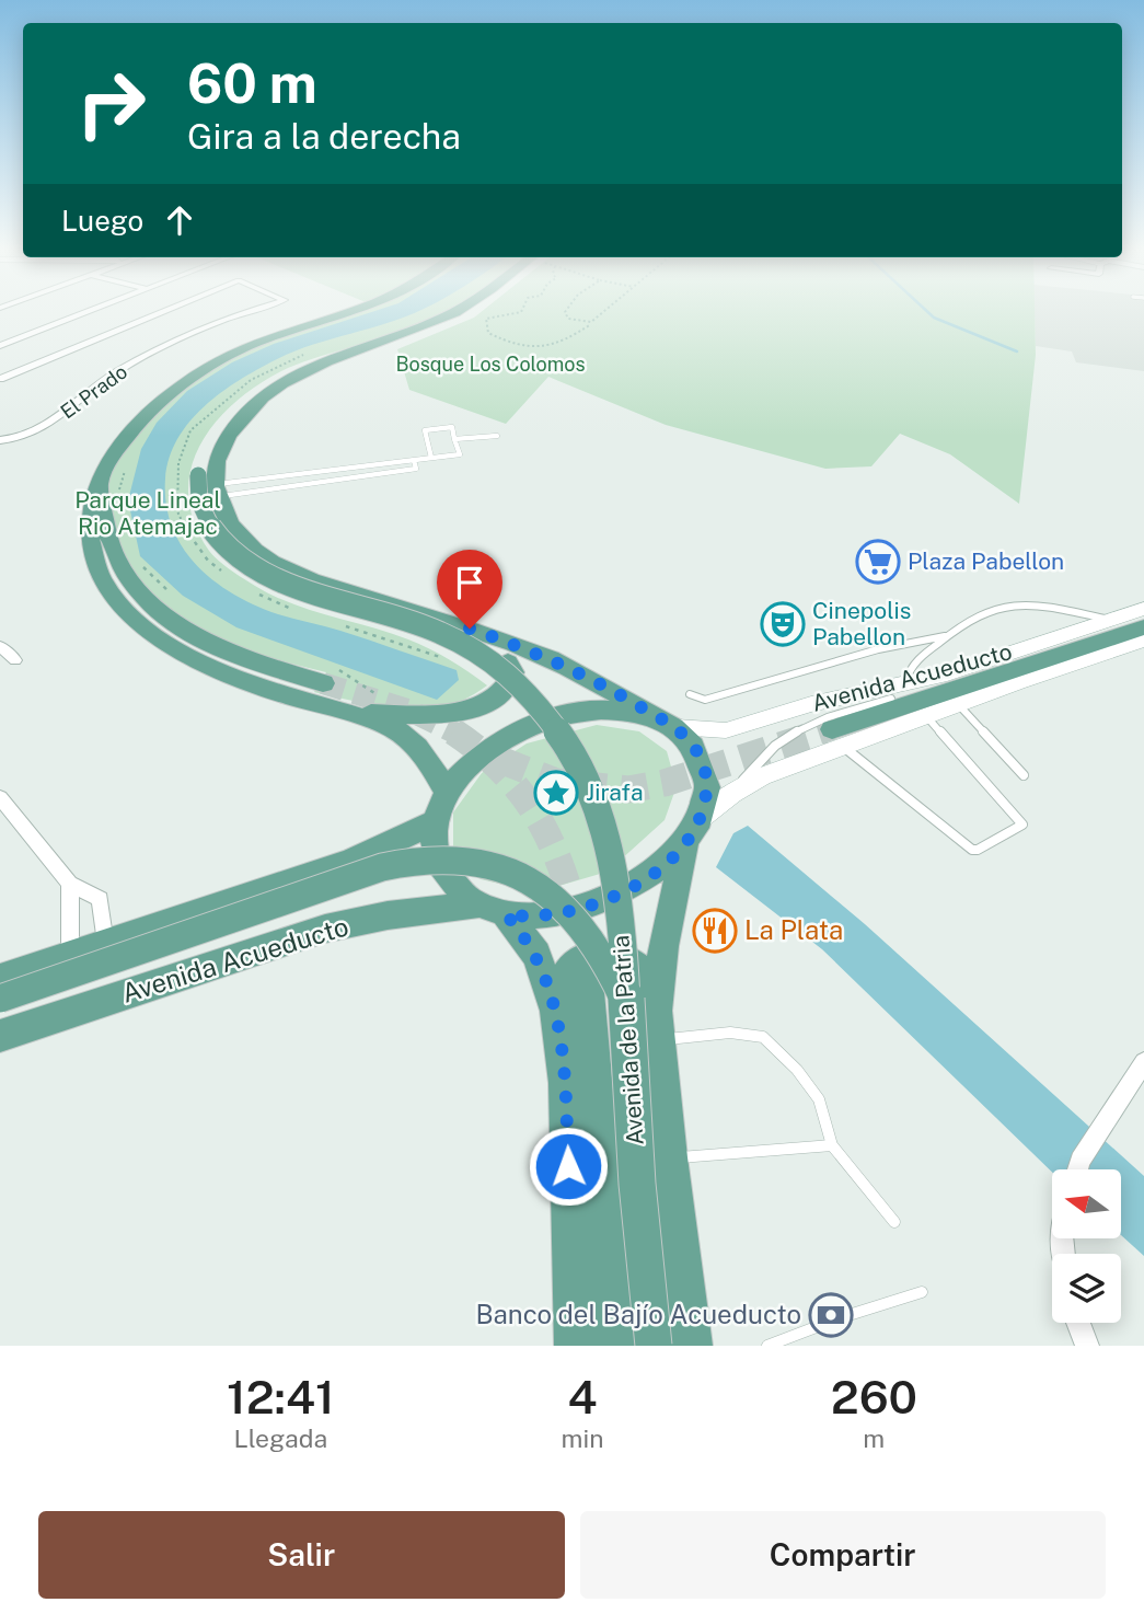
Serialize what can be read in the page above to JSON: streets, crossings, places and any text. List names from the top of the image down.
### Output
{
  "streets": {
    "main road": ["Avenida Acueducto", "Avenida de la Patria"],
    "street": ["El Prado"]
  },
  "crossings": [
    ["Avenida Acueducto", "Avenida de la Patria"]
  ],
  "parks": ["Bosque Los Colomos", "Parque Lineal Rio Atemajac"],
  "places": {
    "supermarket": ["Plaza Pabellon"],
    "theatre": ["Cinepolis Pabellon"],
    "place": ["Jirafa"],
    "restaurant": ["La Plata"],
    "bank": ["Banco del Bajío Acueducto"]
  },
  "north": "left",
  "page": {
    "turn": ["60 m", "Gira a la derecha"],
    "then": "Luego",
    "eta": [
      "12:41",
      "Llegada",
      "4",
      "min",
      "260",
      "m"
    ],
    "buttons": ["Salir", "Compartir"]
  }
}
